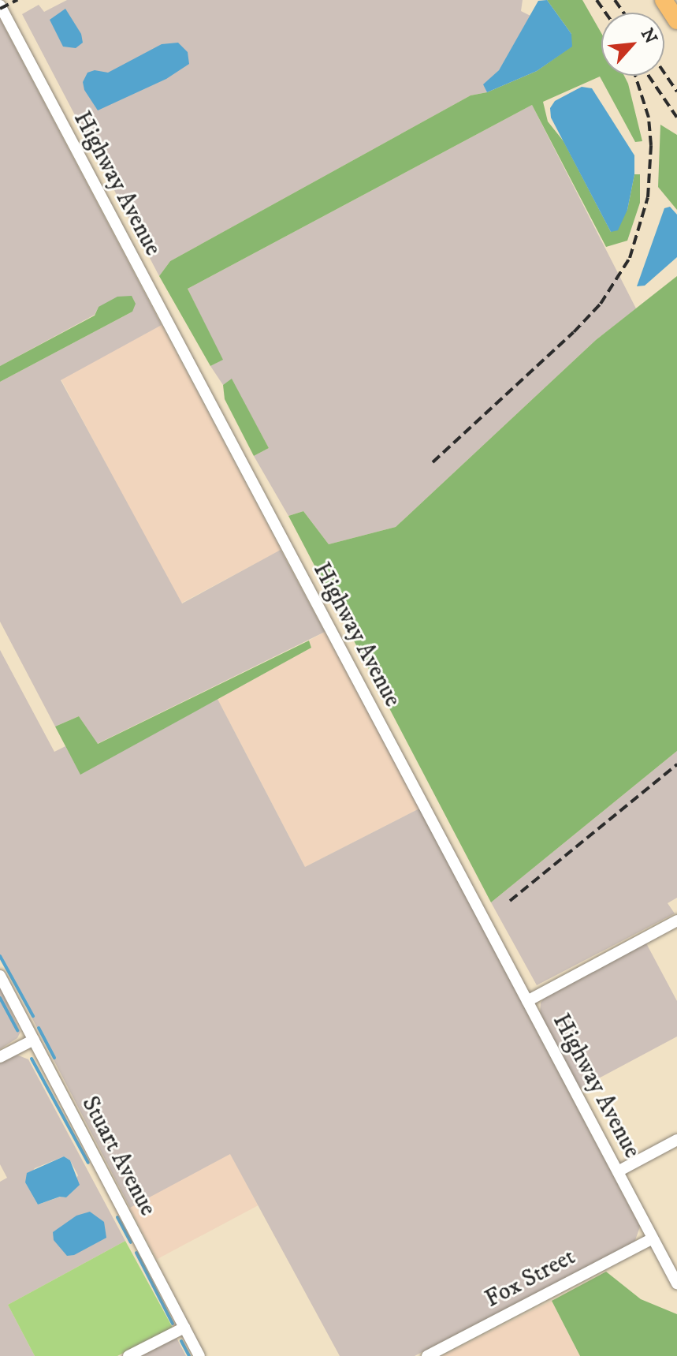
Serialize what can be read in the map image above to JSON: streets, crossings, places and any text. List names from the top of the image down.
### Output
{
  "streets": {
    "street": ["Highway Avenue", "Stuart Avenue", "Fox Street"]
  },
  "crossings": [
    ["Highway Avenue", "Fox Street"]
  ],
  "north": "top right"
}
